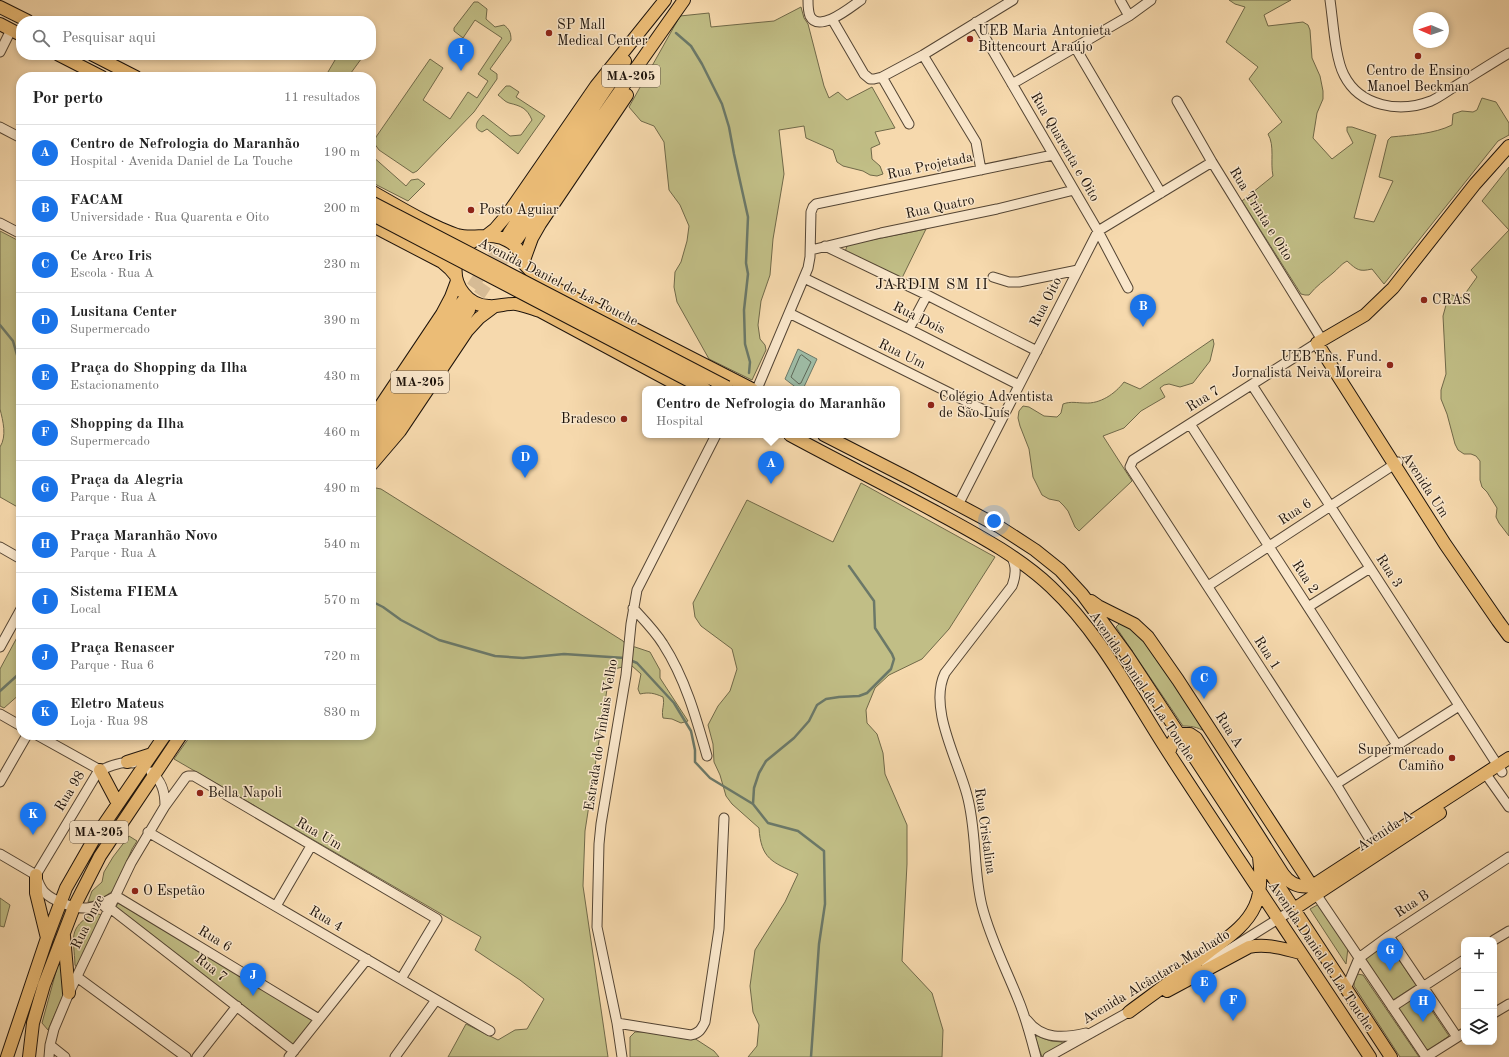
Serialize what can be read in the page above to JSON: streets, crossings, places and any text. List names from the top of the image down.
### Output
{
  "streets": {
    "main road": [
      "MA-205",
      "Avenida Daniel de La Touche",
      "Avenida Um",
      "Rua A",
      "Avenida A"
    ],
    "street": [
      "Rua Quarenta e Oito",
      "Rua Projetada",
      "Rua Quatro",
      "Rua Trinta e Oito",
      "Rua Oito",
      "Rua Dois",
      "Rua Um",
      "Rua 7",
      "Rua 6",
      "Rua 3",
      "Rua 2",
      "Rua 1",
      "Estrada do Vinhais Velho",
      "Rua 98",
      "Rua Cristalina",
      "Rua B",
      "Rua 4",
      "Rua Onze",
      "Avenida Alcântara Machado"
    ]
  },
  "crossings": [
    ["Rua Quarenta e Oito", "Rua Projetada"],
    ["Rua Quarenta e Oito", "Rua Quatro"],
    ["Rua Quarenta e Oito", "Rua Oito"],
    ["Rua Projetada", "Rua Quatro"],
    ["Rua Trinta e Oito", "Rua 7"],
    ["Rua Trinta e Oito", "Avenida Um"],
    ["Avenida Daniel de La Touche", "Rua Oito"],
    ["Avenida Daniel de La Touche", "Rua A"],
    ["Avenida Daniel de La Touche", "Rua Cristalina"],
    ["Avenida Daniel de La Touche", "Avenida A"],
    ["Avenida Daniel de La Touche", "Avenida Alcântara Machado"],
    ["Rua Oito", "Rua Dois"],
    ["Rua Oito", "Rua Um"],
    ["Rua Um", "Rua 4"],
    ["Rua Um", "Rua Onze"],
    ["Rua 7", "Avenida Um"],
    ["Rua 7", "Rua 3"],
    ["Rua 7", "Rua 2"],
    ["Rua 7", "Rua 1"],
    ["Rua 7", "Rua Onze"],
    ["Avenida Um", "Rua 6"],
    ["Rua 6", "Rua 3"],
    ["Rua 6", "Rua 2"],
    ["Rua 6", "Rua 1"],
    ["Rua 6", "Rua Onze"],
    ["Rua 3", "Avenida A"],
    ["Rua 1", "Avenida A"],
    ["Rua A", "Avenida A"],
    ["Rua A", "Rua B"],
    ["Avenida A", "Avenida Alcântara Machado"],
    ["Rua 4", "Rua Onze"]
  ],
  "districts": ["JARDIM SM II"],
  "places": [
    "SP Mall Medical Center",
    "UEB Maria Antonieta Bittencourt Araújo",
    "Centro de Ensino Manoel Beckman",
    "Posto Aguiar",
    "CRAS",
    "UEB Ens. Fund. Jornalista Neiva Moreira",
    "Colégio Adventista de São Luís",
    "Bradesco",
    "Supermercado Camiño",
    "Bella Napoli",
    "O Espetão"
  ],
  "north": "left",
  "page": {
    "search": "Pesquisar aqui",
    "pins": [
      "I",
      "B",
      "D",
      "A",
      "C",
      "K",
      "G",
      "J",
      "E",
      "F",
      "H"
    ],
    "heading": ["Por perto", "11 resultados"],
    "list": [
      {
        "mark": "A",
        "name": "Centro de Nefrologia do Maranhão",
        "note": "Hospital · Avenida Daniel de La Touche",
        "value": "190 m"
      },
      {
        "mark": "B",
        "name": "FACAM",
        "note": "Universidade · Rua Quarenta e Oito",
        "value": "200 m"
      },
      {
        "mark": "C",
        "name": "Ce Arco Iris",
        "note": "Escola · Rua A",
        "value": "230 m"
      },
      {
        "mark": "D",
        "name": "Lusitana Center",
        "note": "Supermercado",
        "value": "390 m"
      },
      {
        "mark": "E",
        "name": "Praça do Shopping da Ilha",
        "note": "Estacionamento",
        "value": "430 m"
      },
      {
        "mark": "F",
        "name": "Shopping da Ilha",
        "note": "Supermercado",
        "value": "460 m"
      },
      {
        "mark": "G",
        "name": "Praça da Alegria",
        "note": "Parque · Rua A",
        "value": "490 m"
      },
      {
        "mark": "H",
        "name": "Praça Maranhão Novo",
        "note": "Parque · Rua A",
        "value": "540 m"
      },
      {
        "mark": "I",
        "name": "Sistema FIEMA",
        "note": "Local",
        "value": "570 m"
      },
      {
        "mark": "J",
        "name": "Praça Renascer",
        "note": "Parque · Rua 6",
        "value": "720 m"
      },
      {
        "mark": "K",
        "name": "Eletro Mateus",
        "note": "Loja · Rua 98",
        "value": "830 m"
      }
    ],
    "popup": ["Centro de Nefrologia do Maranhão", "Hospital"],
    "map_buttons": ["+", "−"]
  }
}
